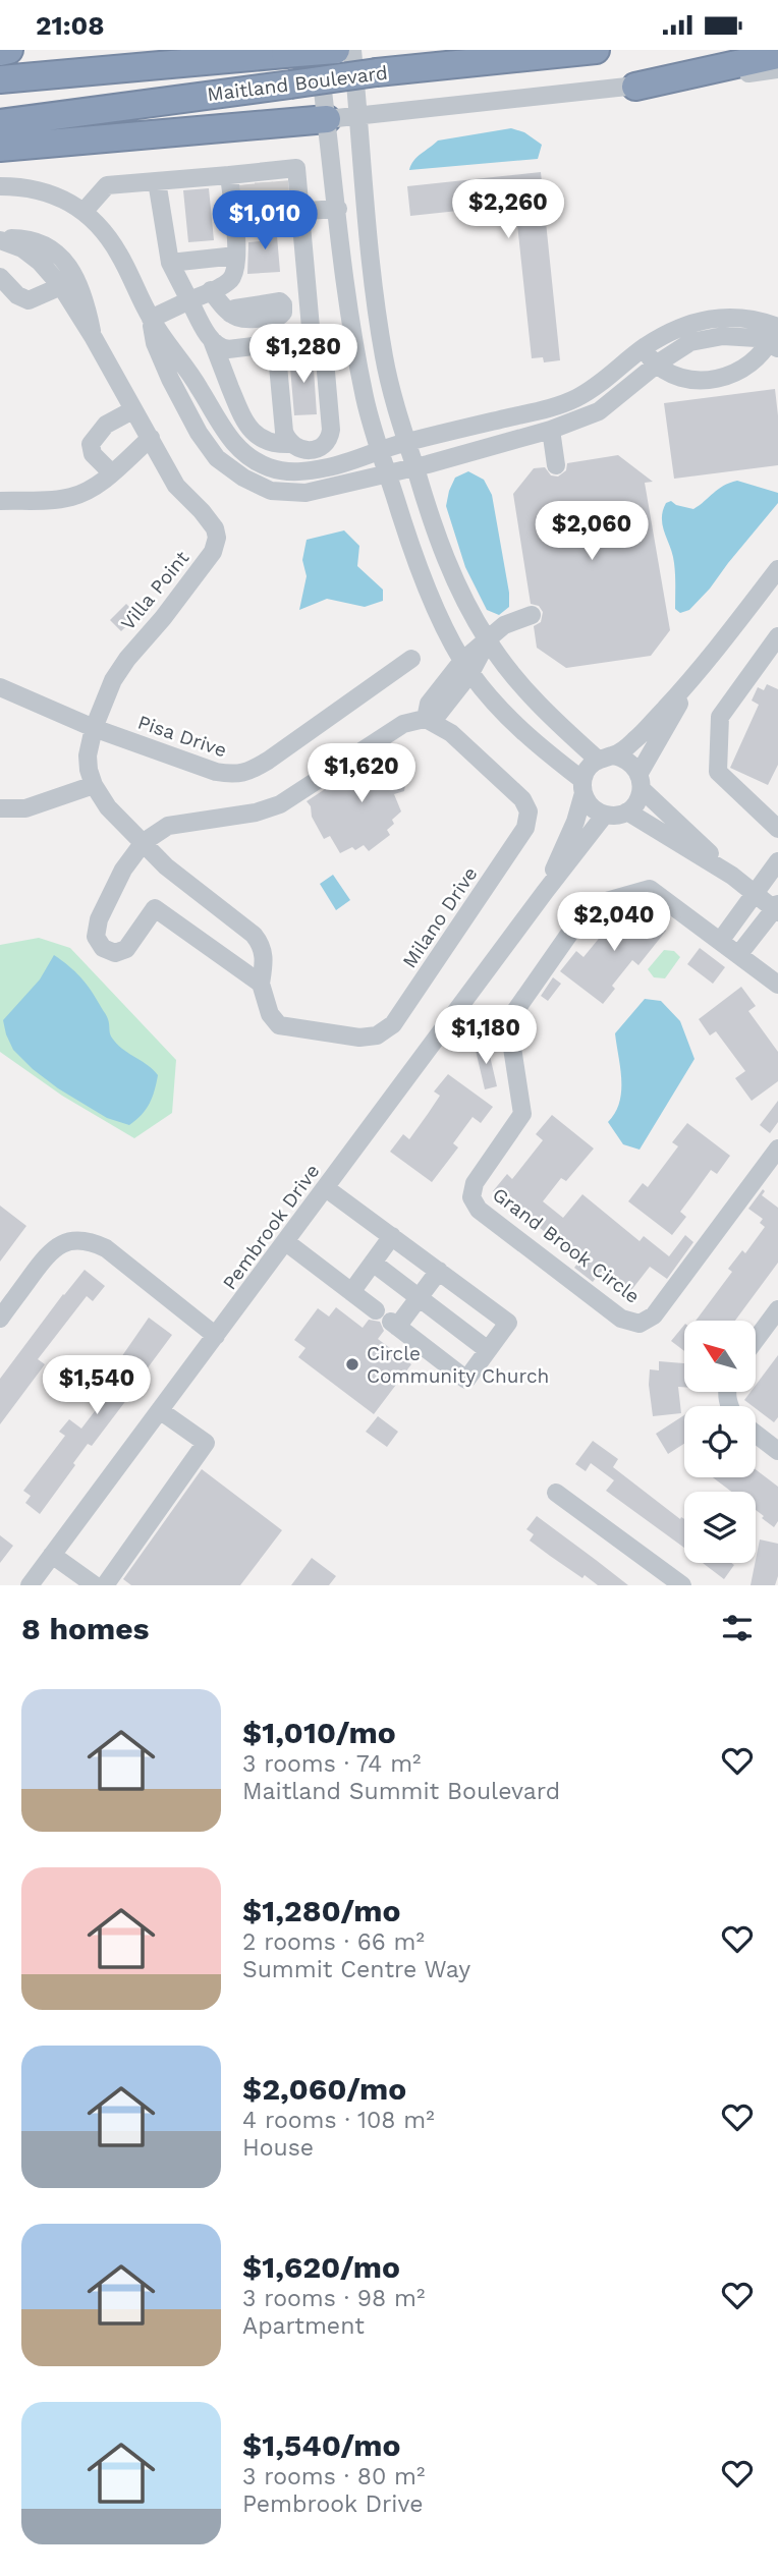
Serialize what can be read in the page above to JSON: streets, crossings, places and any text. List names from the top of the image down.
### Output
{
  "streets": {
    "highway": ["Maitland Boulevard"],
    "street": [
      "Villa Point",
      "Pisa Drive",
      "Milano Drive",
      "Pembrook Drive",
      "Grand Brook Circle"
    ]
  },
  "crossings": [
    ["Villa Point", "Pisa Drive"],
    ["Villa Point", "Milano Drive"],
    ["Pisa Drive", "Milano Drive"]
  ],
  "places": ["Circle Community Church"],
  "north": "top left",
  "page": {
    "status": "21:08",
    "price": [
      "$2,260",
      "$1,010",
      "$1,280",
      "$2,060",
      "$1,620",
      "$2,040",
      "$1,180",
      "$1,540"
    ],
    "heading": "8 homes",
    "list": [
      {
        "name": "$1,010/mo",
        "note": "3 rooms · 74 m² · Maitland Summit Boulevard"
      },
      {
        "name": "$1,280/mo",
        "note": "2 rooms · 66 m² · Summit Centre Way"
      },
      {
        "name": "$2,060/mo",
        "note": "4 rooms · 108 m² · House"
      },
      {
        "name": "$1,620/mo",
        "note": "3 rooms · 98 m² · Apartment"
      },
      {
        "name": "$1,540/mo",
        "note": "3 rooms · 80 m² · Pembrook Drive"
      }
    ]
  }
}
